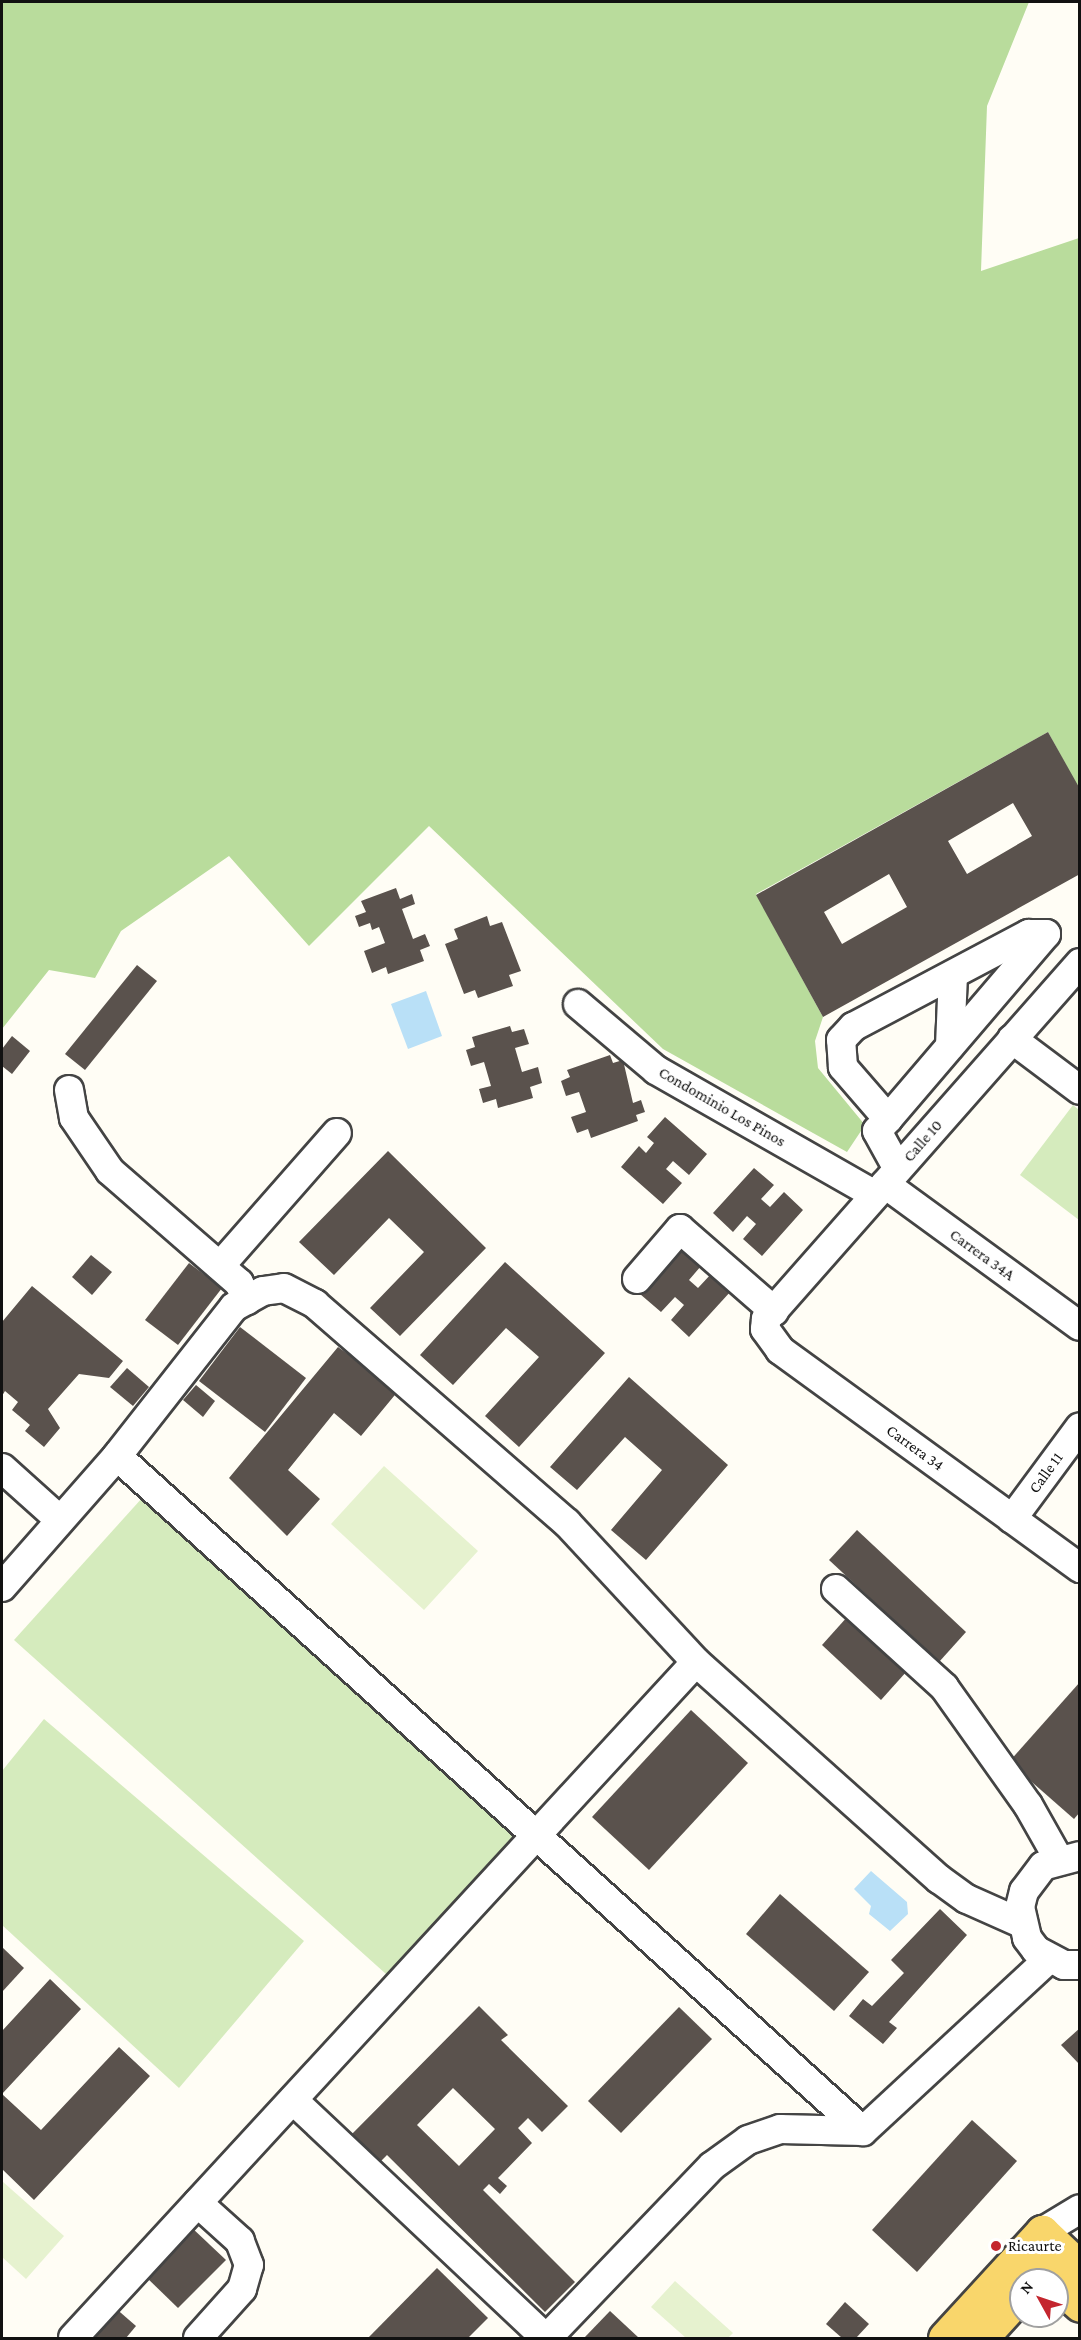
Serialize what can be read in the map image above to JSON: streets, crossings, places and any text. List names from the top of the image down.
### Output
{
  "streets": {
    "street": [
      "Condominio Los Pinos",
      "Calle 10",
      "Carrera 34A",
      "Carrera 34",
      "Calle 11"
    ]
  },
  "crossings": [
    ["Condominio Los Pinos", "Calle 10"],
    ["Condominio Los Pinos", "Carrera 34A"],
    ["Calle 10", "Carrera 34A"],
    ["Calle 10", "Carrera 34"],
    ["Carrera 34", "Calle 11"]
  ],
  "places": ["Ricaurte"],
  "north": "top left"
}
